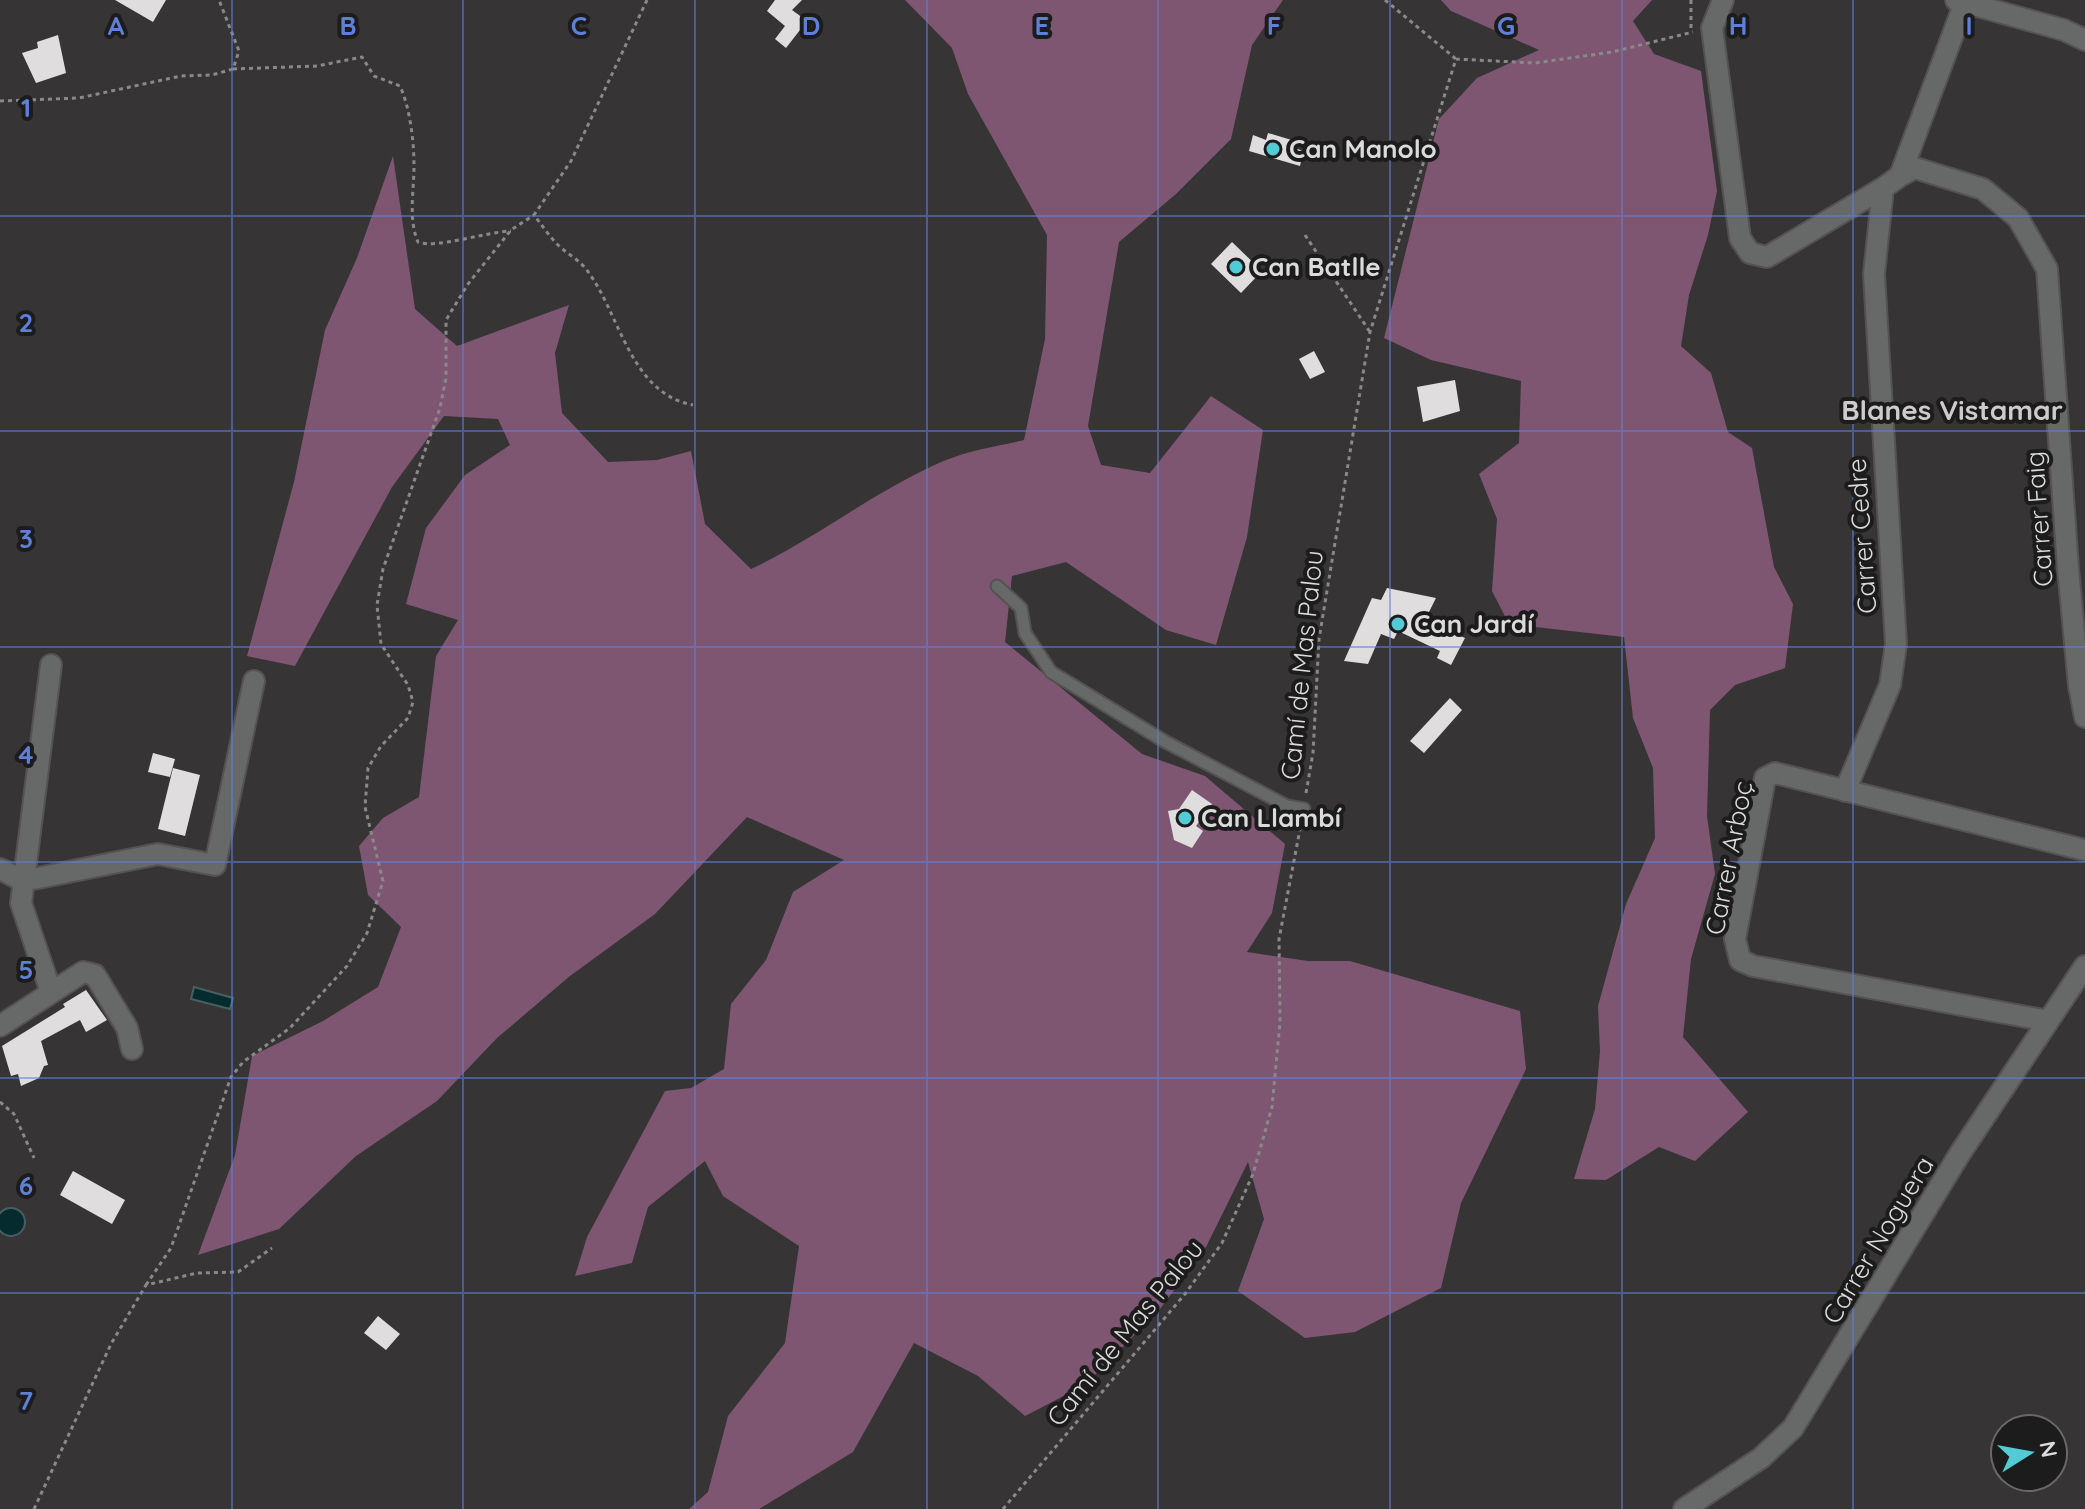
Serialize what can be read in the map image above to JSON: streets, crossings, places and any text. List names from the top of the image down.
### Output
{
  "streets": {
    "street": [
      "Carrer Faig",
      "Carrer Cedre",
      "Carrer Arboç",
      "Carrer Noguera"
    ],
    "path": ["Camí de Mas Palou"]
  },
  "crossings": [
    ["Carrer Faig", "Carrer Cedre"],
    ["Carrer Cedre", "Carrer Arboç"],
    ["Carrer Arboç", "Carrer Noguera"]
  ],
  "districts": ["Blanes Vistamar"],
  "places": [
    "Can Manolo",
    "Can Batlle",
    "Can Jardí",
    "Can Llambí"
  ],
  "north": "right",
  "grid": {
    "columns": [
      "A",
      "B",
      "C",
      "D",
      "E",
      "F",
      "G",
      "H",
      "I"
    ],
    "rows": [
      "1",
      "2",
      "3",
      "4",
      "5",
      "6",
      "7"
    ]
  }
}
